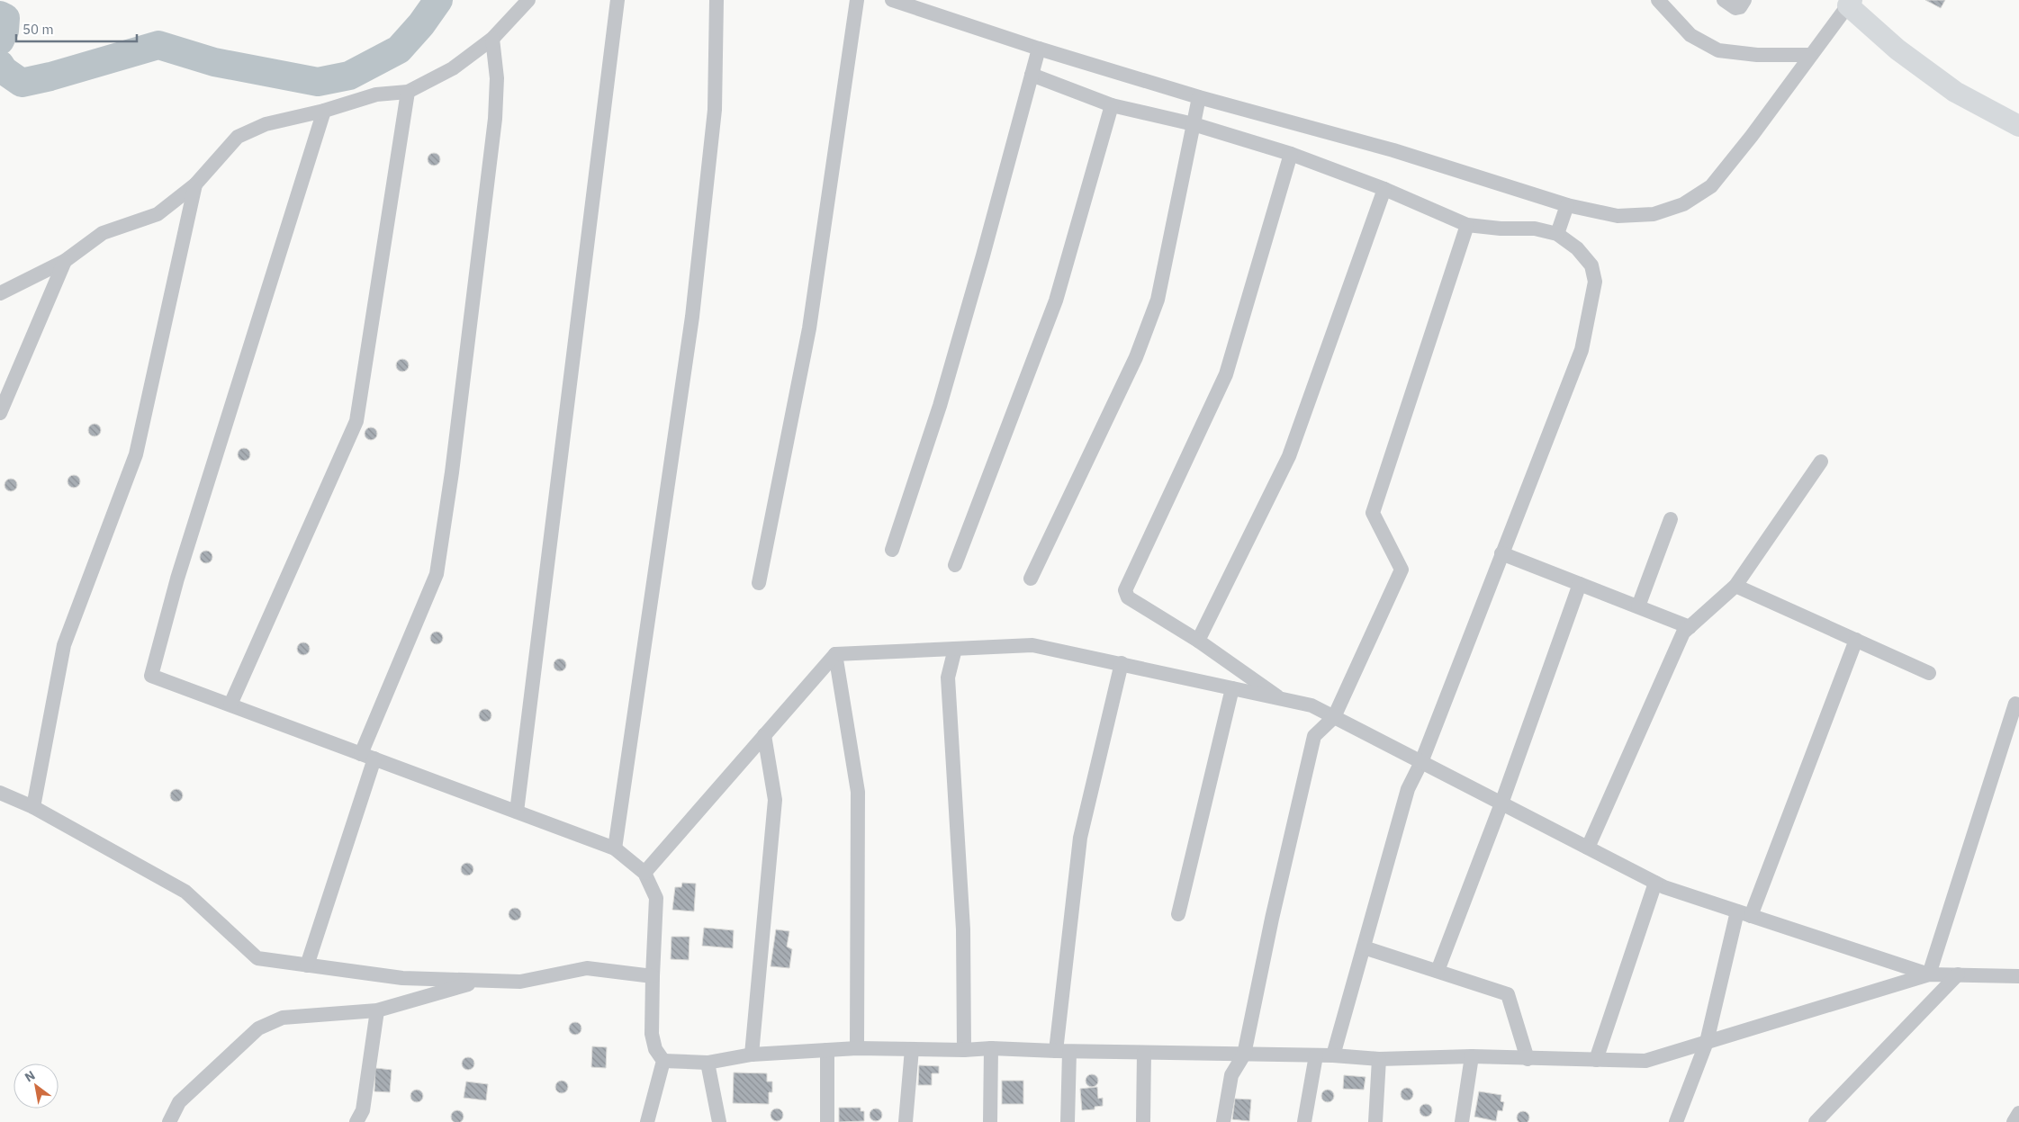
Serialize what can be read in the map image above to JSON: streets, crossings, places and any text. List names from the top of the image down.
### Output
{
  "scale_bar": "50 m",
  "north": "top left"
}
